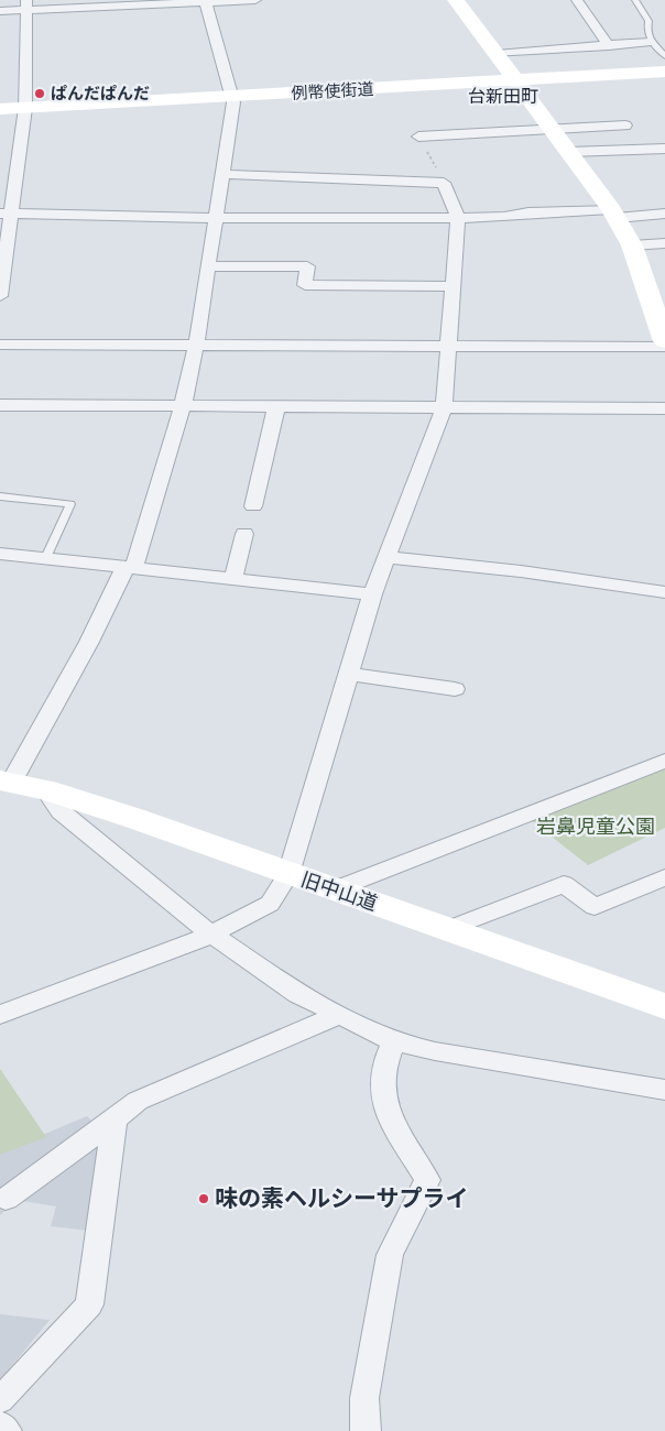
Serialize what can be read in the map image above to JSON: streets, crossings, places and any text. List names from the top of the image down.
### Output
{
  "streets": {
    "street": ["例幣使街道", "旧中山道"]
  },
  "districts": ["台新田町"],
  "parks": ["岩鼻児童公園"],
  "places": ["ぱんだぱんだ", "味の素ヘルシーサプライ"]
}
